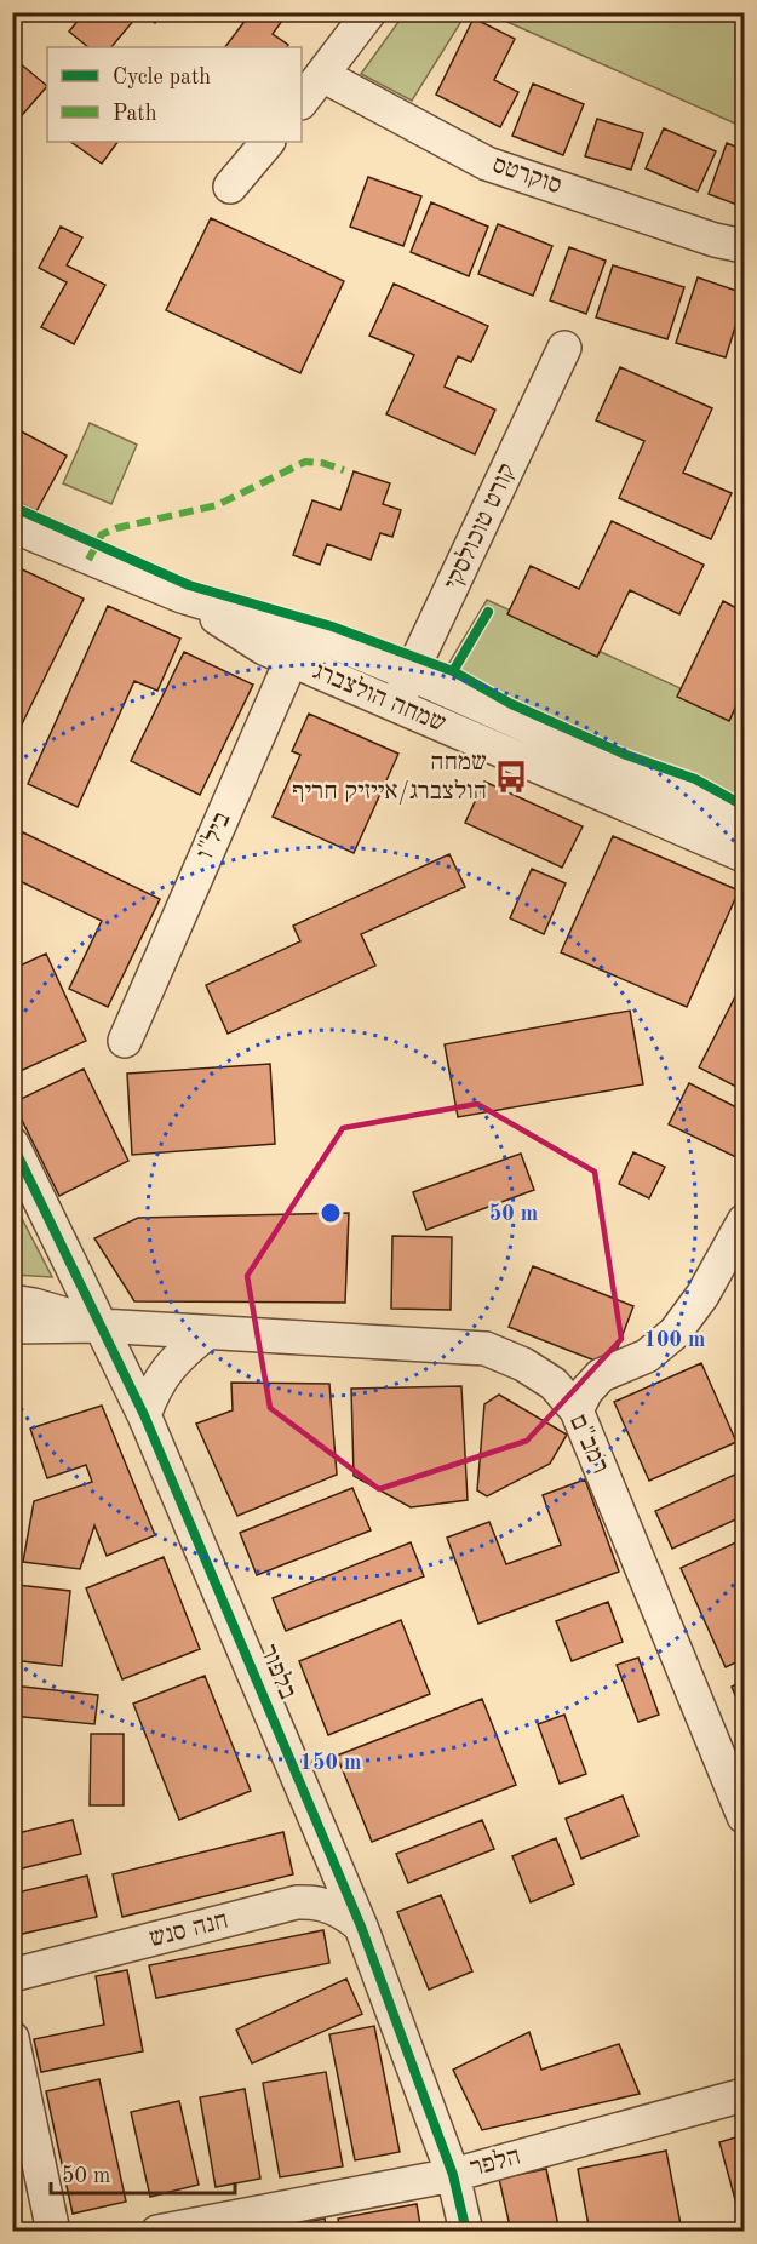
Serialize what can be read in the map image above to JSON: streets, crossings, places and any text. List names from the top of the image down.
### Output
{
  "streets": {
    "street": [
      "סוקרטס",
      "קורט טוכולסקי",
      "שמחה הולצברג",
      "ביל\"ו",
      "רמב\"ם",
      "בלפור",
      "חנה סנש",
      "הלפר"
    ]
  },
  "crossings": [
    ["קורט טוכולסקי", "שמחה הולצברג"],
    ["שמחה הולצברג", "ביל\"ו"],
    ["רמב\"ם", "בלפור"],
    ["בלפור", "חנה סנש"],
    ["בלפור", "הלפר"]
  ],
  "places": {
    "bus stop": ["שמחה הולצברג/אייזיק חריף"]
  },
  "legend": ["Cycle path", "Path"],
  "scale_bar": "50 m",
  "rings": ["50 m", "100 m", "150 m"]
}
